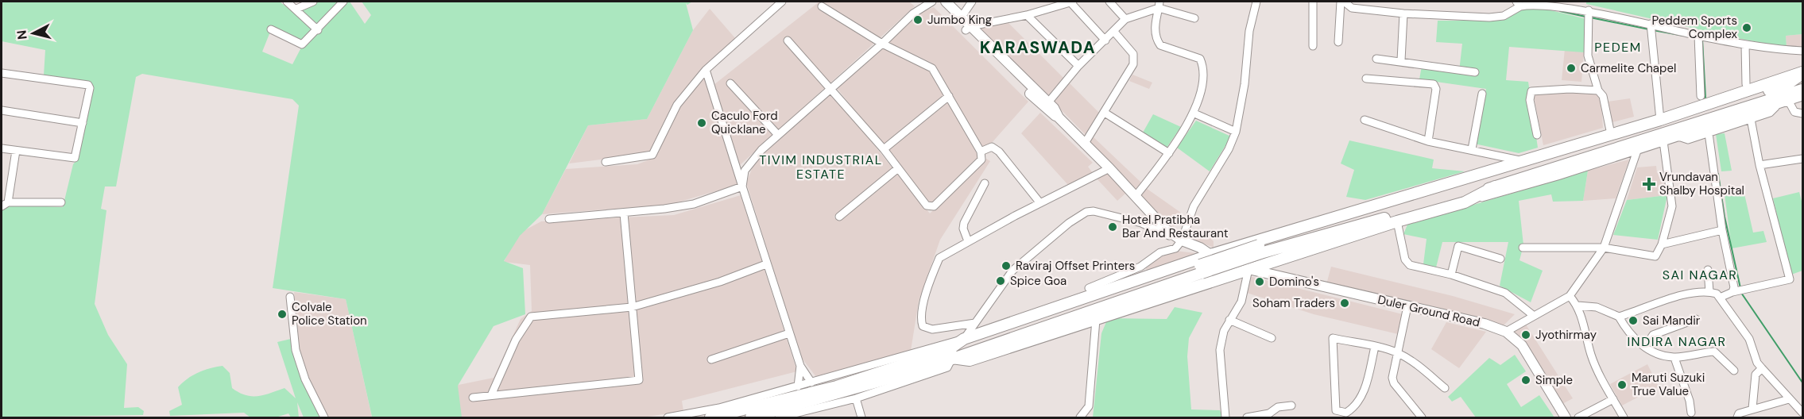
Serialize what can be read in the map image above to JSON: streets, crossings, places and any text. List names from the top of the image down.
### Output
{
  "streets": {
    "main road": ["Duler Ground Road"]
  },
  "districts": [
    "PEDEM",
    "KARASWADA",
    "TIVIM INDUSTRIAL ESTATE",
    "SAI NAGAR",
    "INDIRA NAGAR"
  ],
  "places": {
    "other": [
      "Jumbo King",
      "Peddem Sports Complex",
      "Carmelite Chapel",
      "Caculo Ford Quicklane",
      "Hotel Pratibha Bar And Restaurant",
      "Raviraj Offset Printers",
      "Spice Goa",
      "Domino's",
      "Soham Traders",
      "Colvale Police Station",
      "Sai Mandir",
      "Jyothirmay",
      "Simple",
      "Maruti Suzuki True Value"
    ],
    "health": ["Vrundavan Shalby Hospital"]
  },
  "north": "left"
}
